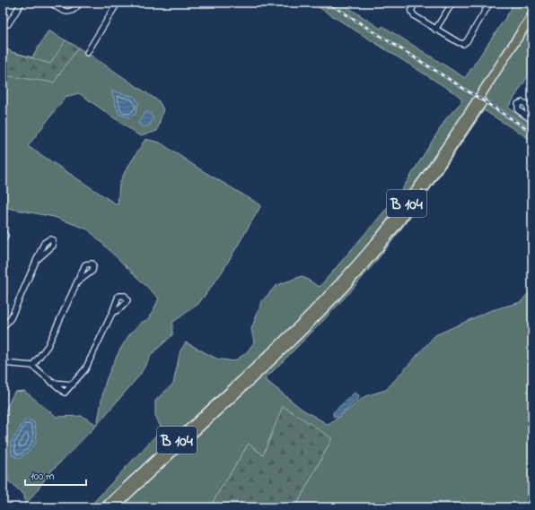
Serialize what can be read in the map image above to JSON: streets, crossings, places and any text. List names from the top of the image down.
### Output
{
  "streets": {
    "highway": ["B 104"]
  },
  "scale_bar": "100 m"
}
